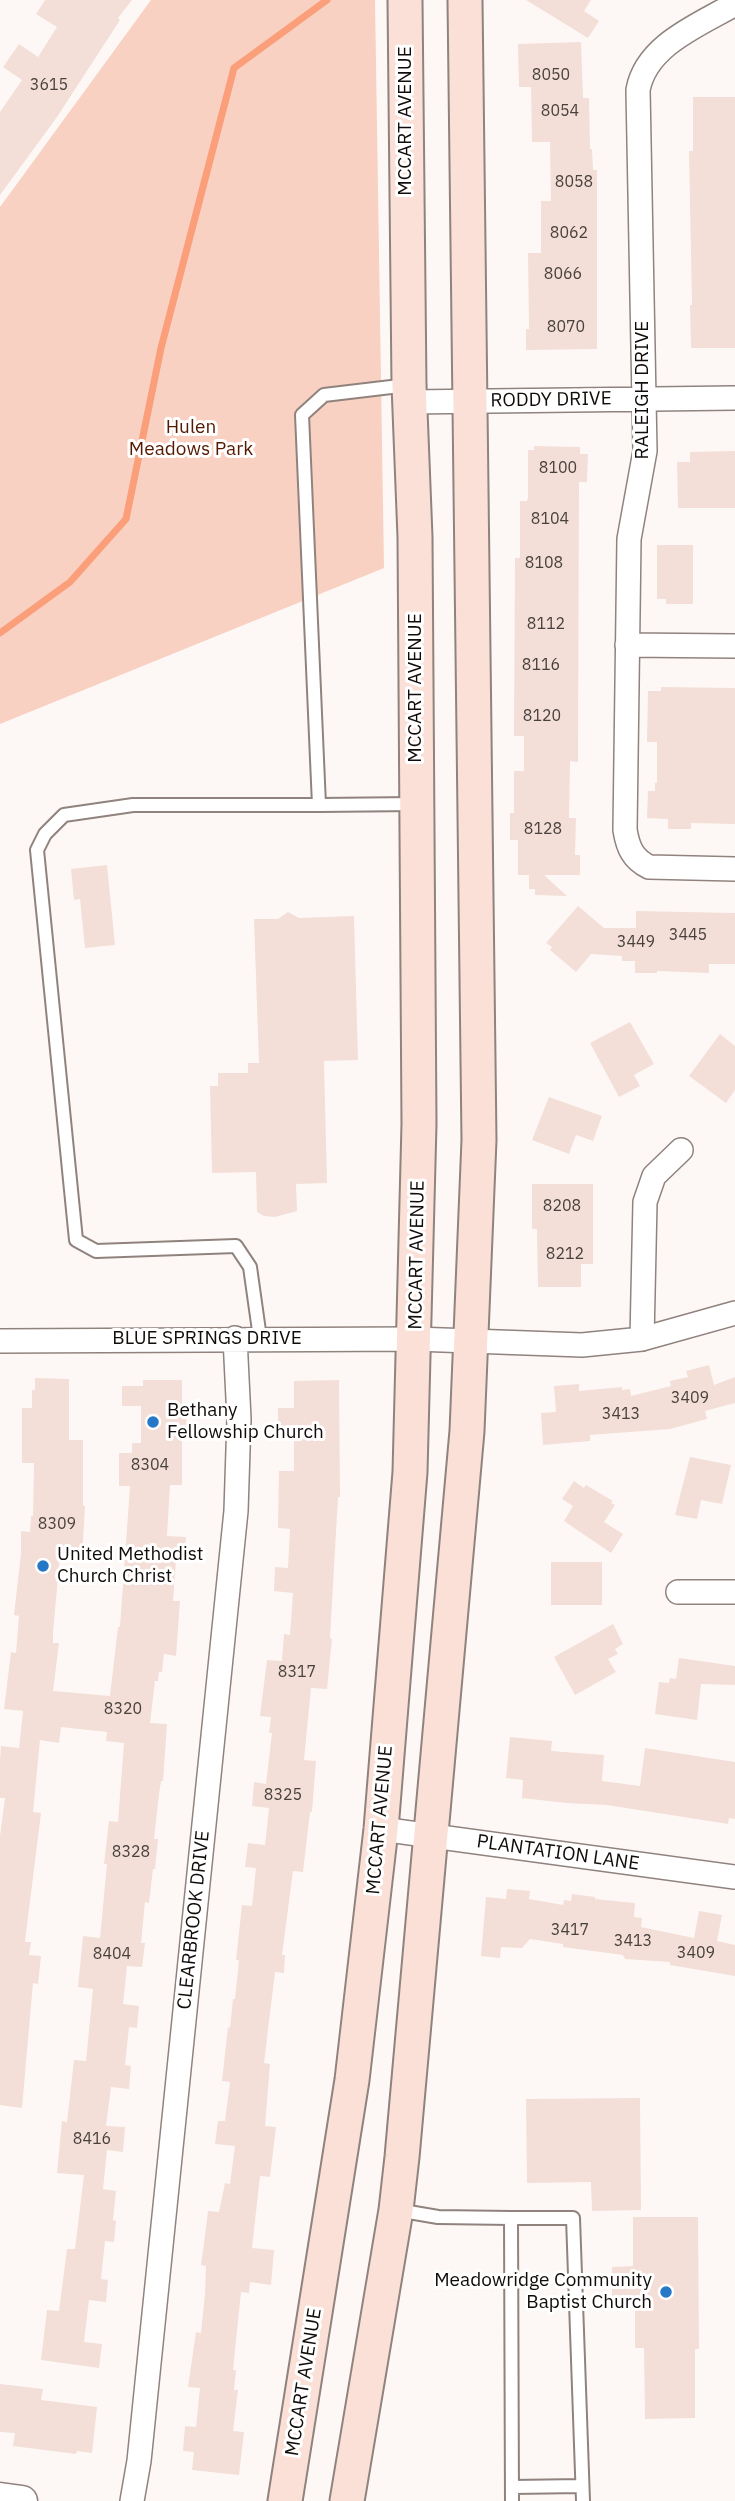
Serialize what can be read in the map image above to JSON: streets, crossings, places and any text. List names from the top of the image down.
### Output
{
  "streets": {
    "main road": ["MCCART AVENUE"],
    "street": [
      "RALEIGH DRIVE",
      "RODDY DRIVE",
      "BLUE SPRINGS DRIVE",
      "PLANTATION LANE",
      "CLEARBROOK DRIVE"
    ]
  },
  "crossings": [
    ["MCCART AVENUE", "RODDY DRIVE"],
    ["MCCART AVENUE", "BLUE SPRINGS DRIVE"],
    ["MCCART AVENUE", "PLANTATION LANE"],
    ["RALEIGH DRIVE", "RODDY DRIVE"],
    ["BLUE SPRINGS DRIVE", "CLEARBROOK DRIVE"]
  ],
  "parks": ["Hulen Meadows Park"],
  "places": ["Bethany Fellowship Church", "United Methodist Church Christ", "Meadowridge Community Baptist Church"],
  "house_numbers": [
    "8050",
    "3615",
    "8054",
    "8058",
    "8062",
    "8066",
    "8070",
    "8100",
    "8104",
    "8108",
    "8112",
    "8116",
    "8120",
    "8128",
    "3445",
    "3449",
    "8208",
    "8212",
    "3409",
    "3413",
    "8304",
    "8309",
    "8317",
    "8320",
    "8325",
    "8328",
    "3417",
    "3413",
    "3409",
    "8404",
    "8416"
  ]
}
